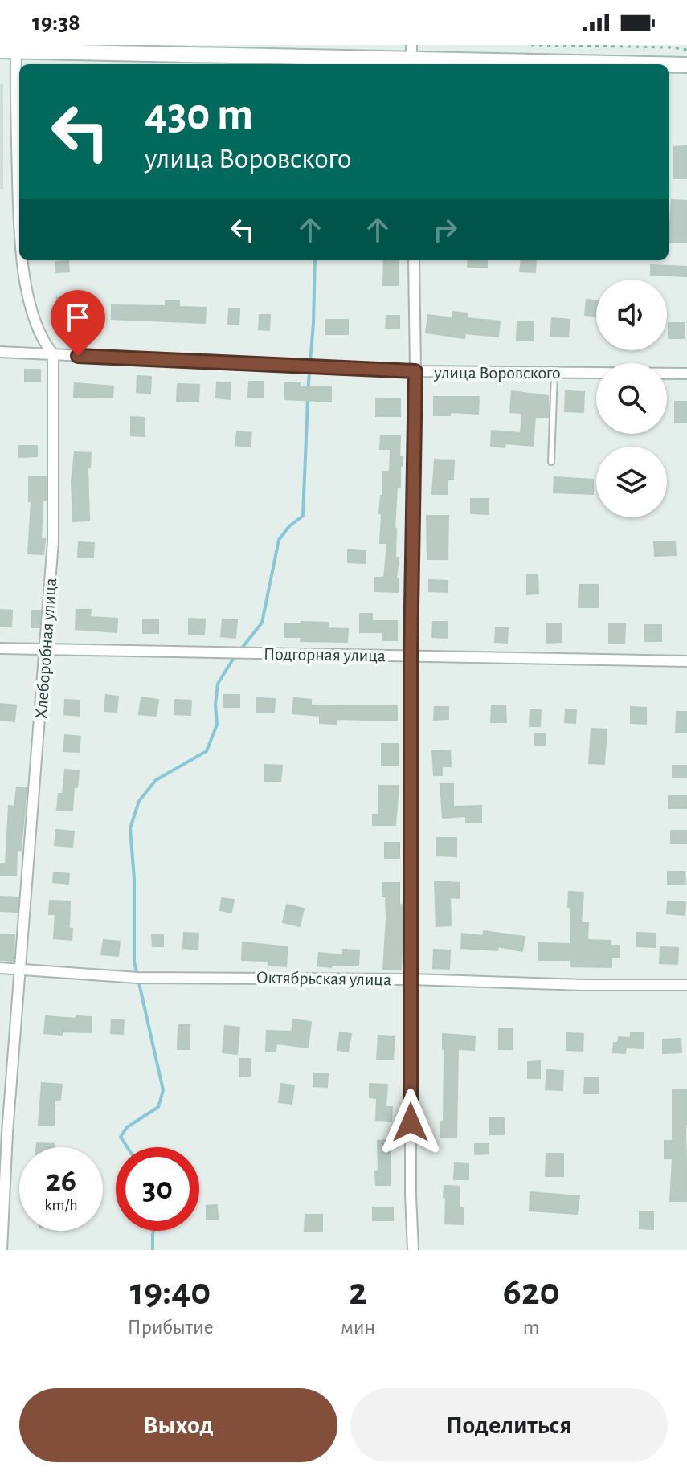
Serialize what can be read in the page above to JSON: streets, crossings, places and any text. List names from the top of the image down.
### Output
{
  "streets": {
    "street": [
      "улица Воровского",
      "Хлеборобная улица",
      "Подгорная улица",
      "Октябрьская улица"
    ]
  },
  "crossings": [
    ["улица Воровского", "Хлеборобная улица"],
    ["Хлеборобная улица", "Подгорная улица"],
    ["Хлеборобная улица", "Октябрьская улица"]
  ],
  "page": {
    "status": "19:38",
    "turn": ["430 m", "улица Воровского"],
    "speed": "26 km/h",
    "limit": "30",
    "eta": [
      "19:40",
      "Прибытие",
      "2",
      "мин",
      "620",
      "m"
    ],
    "buttons": ["Выход", "Поделиться"]
  }
}
